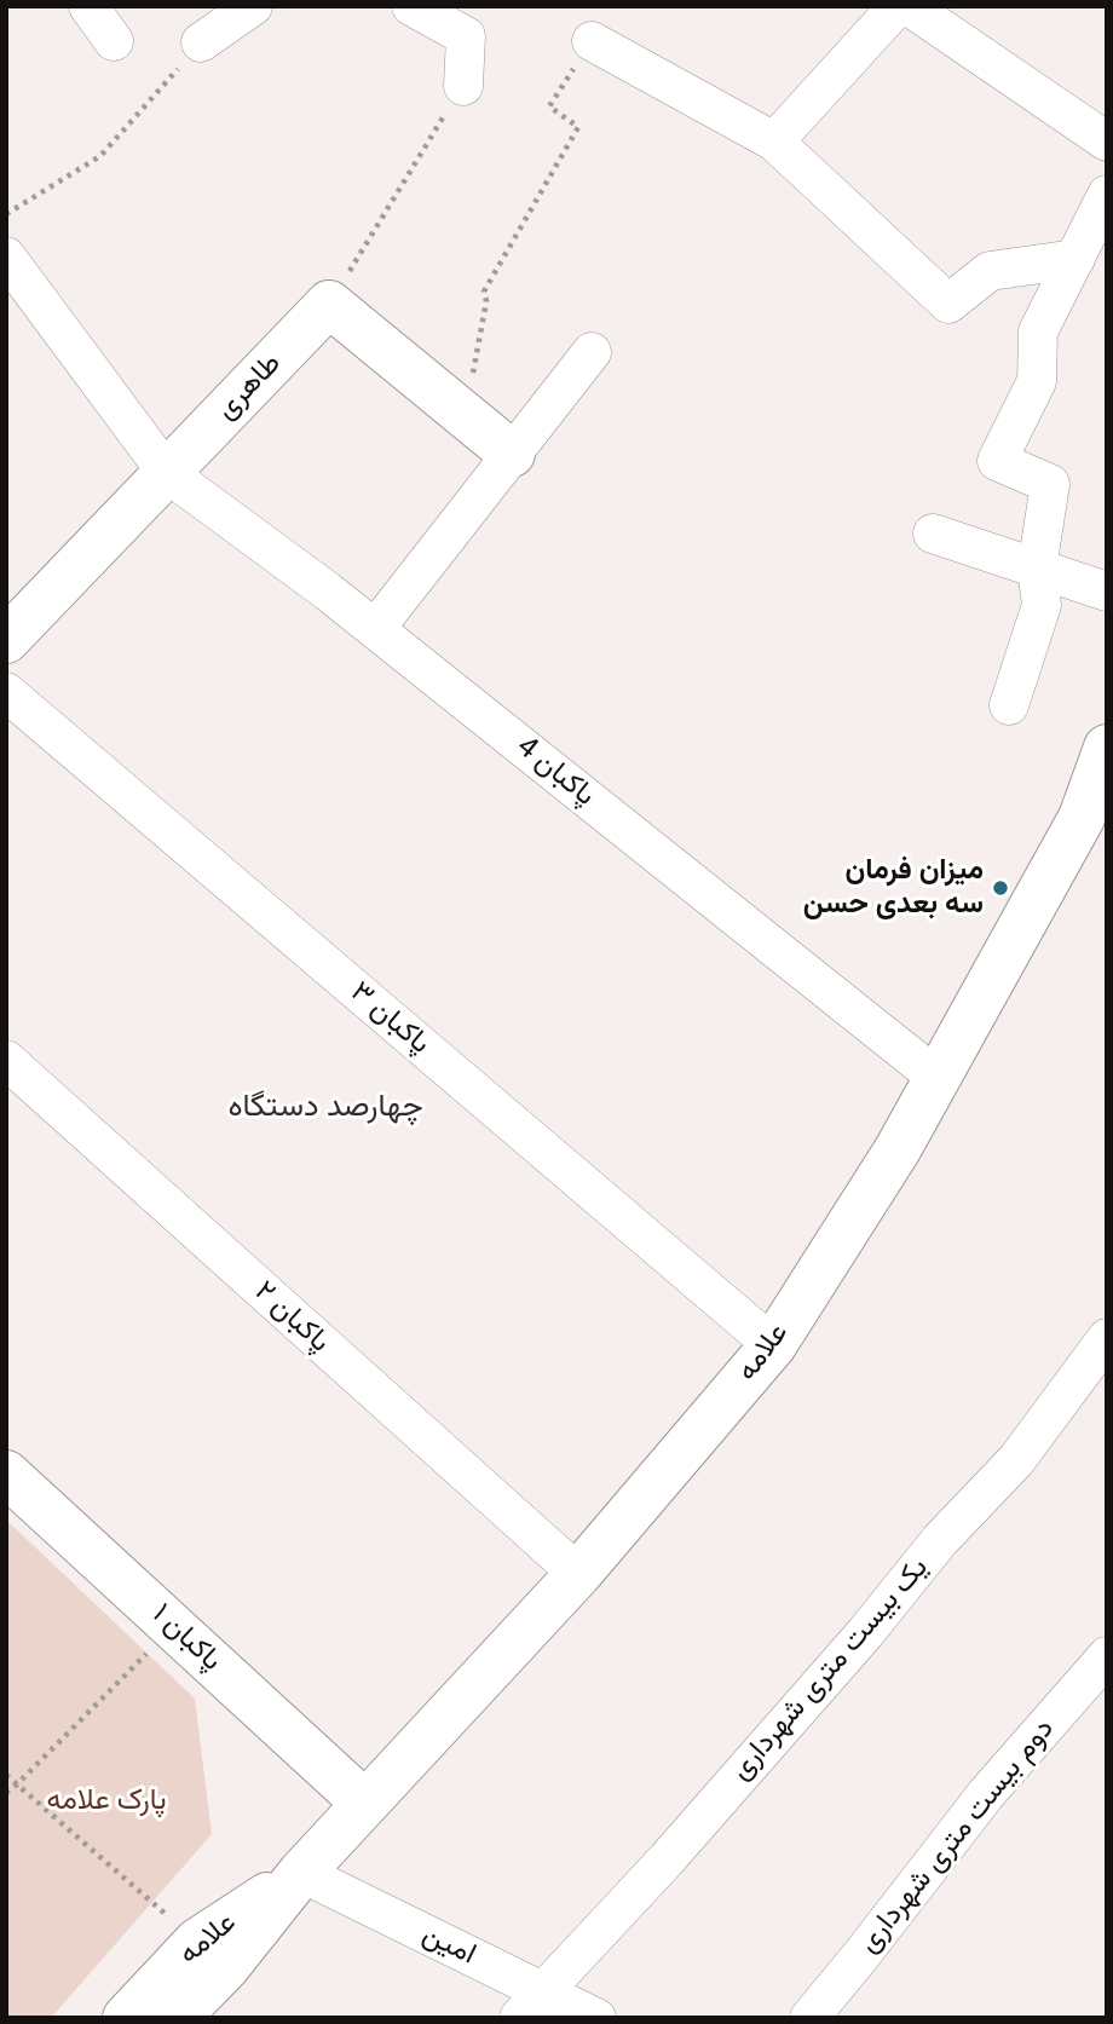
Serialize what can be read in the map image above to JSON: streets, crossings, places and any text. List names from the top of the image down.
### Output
{
  "streets": {
    "street": [
      "طاهری",
      "پاکبان 4",
      "پاکبان ۳",
      "پاکبان ۲",
      "علامه",
      "پاکبان ۱",
      "یک بیست متری شهرداری",
      "دوم بیست متری شهرداری",
      "امین"
    ]
  },
  "crossings": [
    ["طاهری", "پاکبان 4"],
    ["پاکبان 4", "علامه"],
    ["پاکبان ۳", "علامه"],
    ["پاکبان ۲", "علامه"],
    ["علامه", "پاکبان ۱"],
    ["علامه", "امین"],
    ["یک بیست متری شهرداری", "امین"]
  ],
  "districts": ["چهارصد دستگاه"],
  "parks": ["پارک علامه"],
  "places": ["میزان فرمان سه بعدی حسن"]
}
